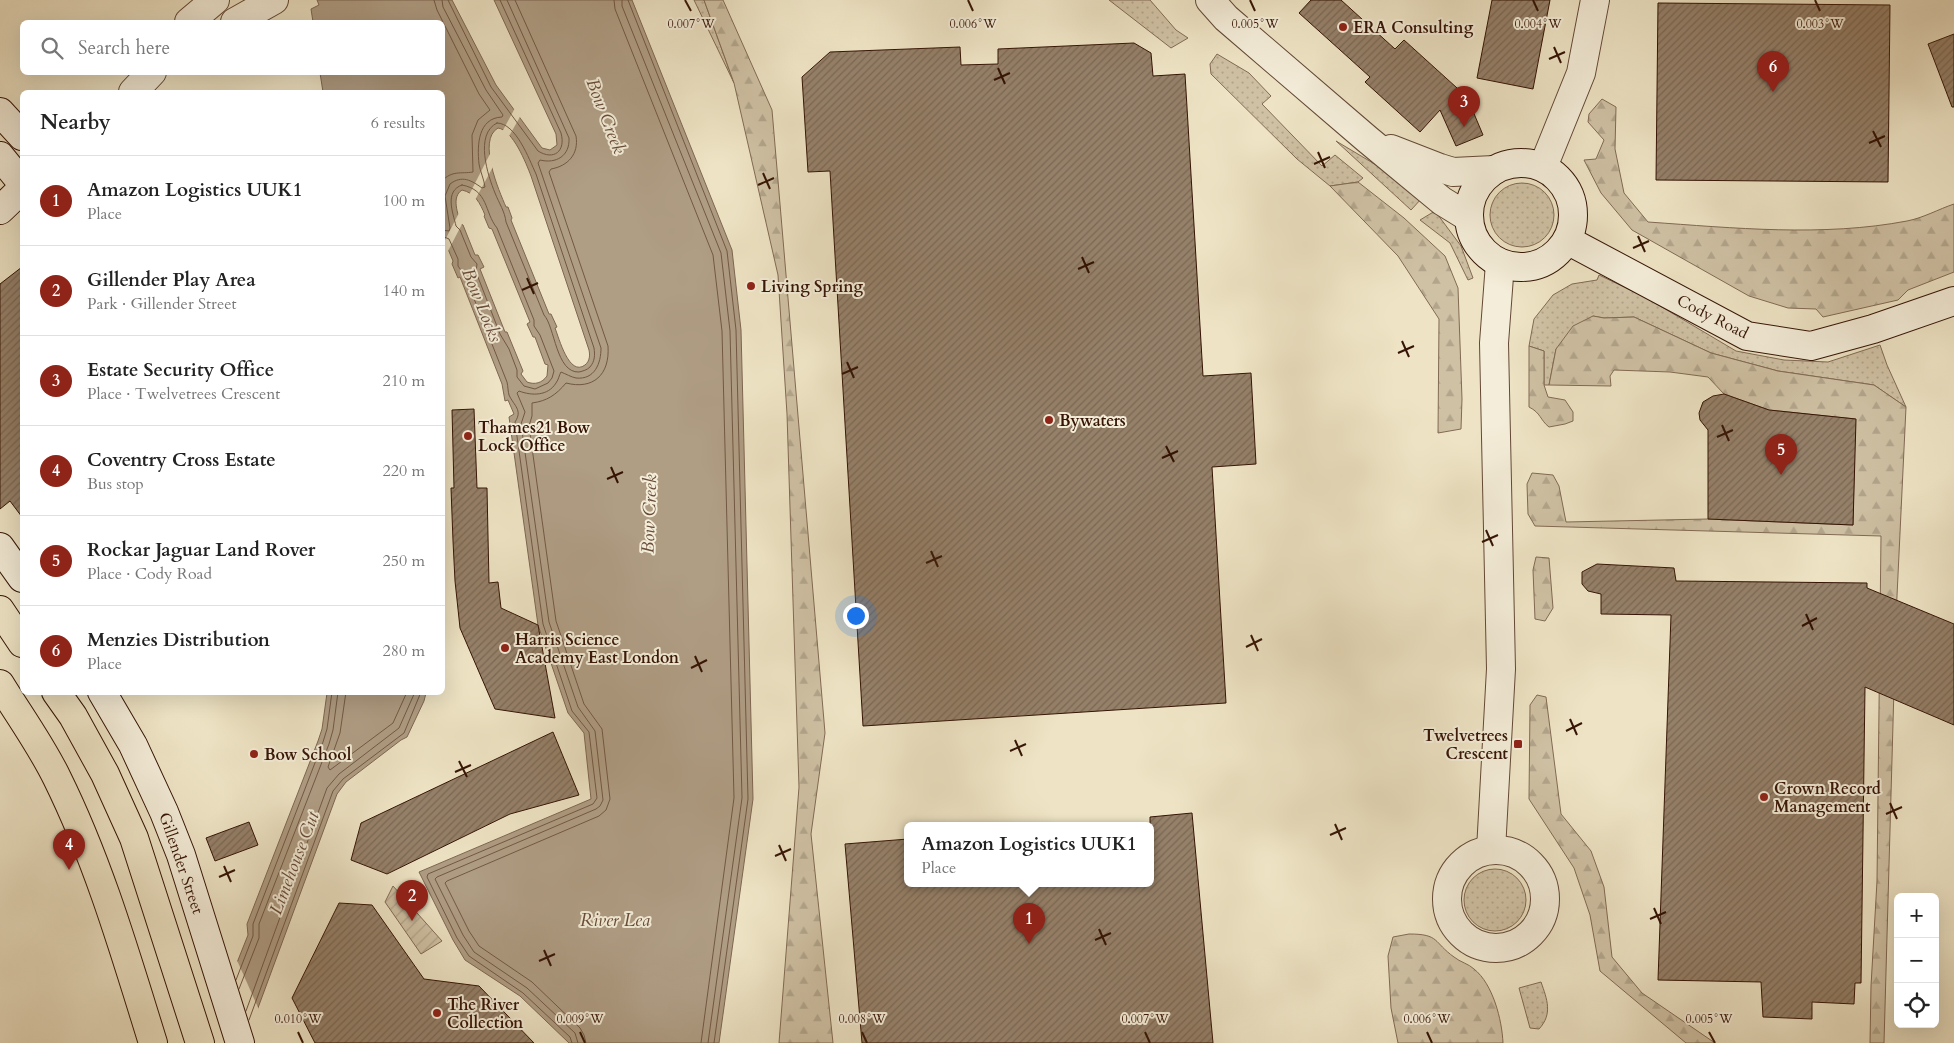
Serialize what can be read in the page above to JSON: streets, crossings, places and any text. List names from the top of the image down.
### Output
{
  "streets": {
    "street": ["Cody Road", "Gillender Street"]
  },
  "water": [
    "Bow Creek",
    "Bow Locks",
    "Limehouse Cut",
    "River Lea"
  ],
  "places": {
    "other": [
      "ERA Consulting",
      "Living Spring",
      "Bywaters",
      "Thames21 Bow Lock Office",
      "Harris Science Academy East London",
      "Bow School",
      "Crown Record Management",
      "The River Collection"
    ],
    "transit": ["Twelvetrees Crescent"]
  },
  "page": {
    "search": "Search here",
    "pins": [
      "6",
      "3",
      "5",
      "4",
      "2",
      "1"
    ],
    "heading": ["Nearby", "6 results"],
    "list": [
      {
        "mark": "1",
        "name": "Amazon Logistics UUK1",
        "note": "Place",
        "value": "100 m"
      },
      {
        "mark": "2",
        "name": "Gillender Play Area",
        "note": "Park · Gillender Street",
        "value": "140 m"
      },
      {
        "mark": "3",
        "name": "Estate Security Office",
        "note": "Place · Twelvetrees Crescent",
        "value": "210 m"
      },
      {
        "mark": "4",
        "name": "Coventry Cross Estate",
        "note": "Bus stop",
        "value": "220 m"
      },
      {
        "mark": "5",
        "name": "Rockar Jaguar Land Rover",
        "note": "Place · Cody Road",
        "value": "250 m"
      },
      {
        "mark": "6",
        "name": "Menzies Distribution",
        "note": "Place",
        "value": "280 m"
      }
    ],
    "popup": ["Amazon Logistics UUK1", "Place"],
    "map_buttons": ["+", "−"]
  },
  "coordinates": [
    "0.003°W",
    "0.007°W",
    "0.006°W",
    "0.005°W",
    "0.004°W",
    "0.010°W",
    "0.009°W",
    "0.008°W"
  ]
}
